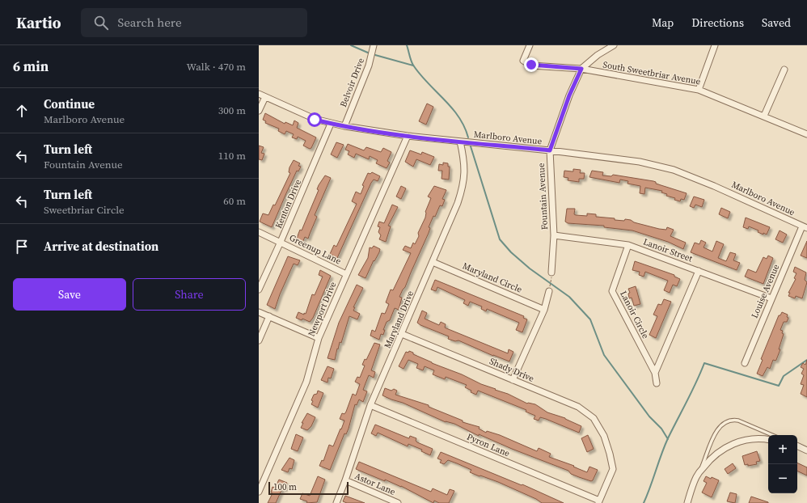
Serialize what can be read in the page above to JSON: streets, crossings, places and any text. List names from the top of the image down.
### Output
{
  "streets": {
    "street": [
      "South Sweetbriar Avenue",
      "Belvoir Drive",
      "Marlboro Avenue",
      "Fountain Avenue",
      "Kenton Drive",
      "Greenup Lane",
      "Lanoir Street",
      "Maryland Circle",
      "Louise Avenue",
      "Newport Drive",
      "Lanoir Circle",
      "Maryland Drive",
      "Shady Drive",
      "Pyron Lane",
      "Astor Lane"
    ]
  },
  "crossings": [
    ["South Sweetbriar Avenue", "Fountain Avenue"],
    ["Belvoir Drive", "Marlboro Avenue"],
    ["Marlboro Avenue", "Fountain Avenue"],
    ["Marlboro Avenue", "Kenton Drive"],
    ["Marlboro Avenue", "Louise Avenue"],
    ["Marlboro Avenue", "Newport Drive"],
    ["Marlboro Avenue", "Maryland Drive"],
    ["Fountain Avenue", "Lanoir Street"],
    ["Kenton Drive", "Greenup Lane"],
    ["Greenup Lane", "Newport Drive"],
    ["Lanoir Street", "Louise Avenue"],
    ["Lanoir Street", "Lanoir Circle"],
    ["Maryland Circle", "Maryland Drive"],
    ["Maryland Drive", "Shady Drive"],
    ["Maryland Drive", "Pyron Lane"],
    ["Maryland Drive", "Astor Lane"],
    ["Shady Drive", "Pyron Lane"]
  ],
  "scale_bar": "100 m",
  "page": {
    "header": "Kartio",
    "search": "Search here",
    "nav": ["Map", "Directions", "Saved"],
    "heading": ["6 min", "Walk · 470 m"],
    "list": [
      ["Continue", "Marlboro Avenue", "300 m"],
      ["Turn left", "Fountain Avenue", "110 m"],
      ["Turn left", "Sweetbriar Circle", "60 m"],
      "Arrive at destination"
    ],
    "buttons": ["Save", "Share"],
    "map_buttons": ["+", "−"],
    "scale": "100 m"
  }
}
